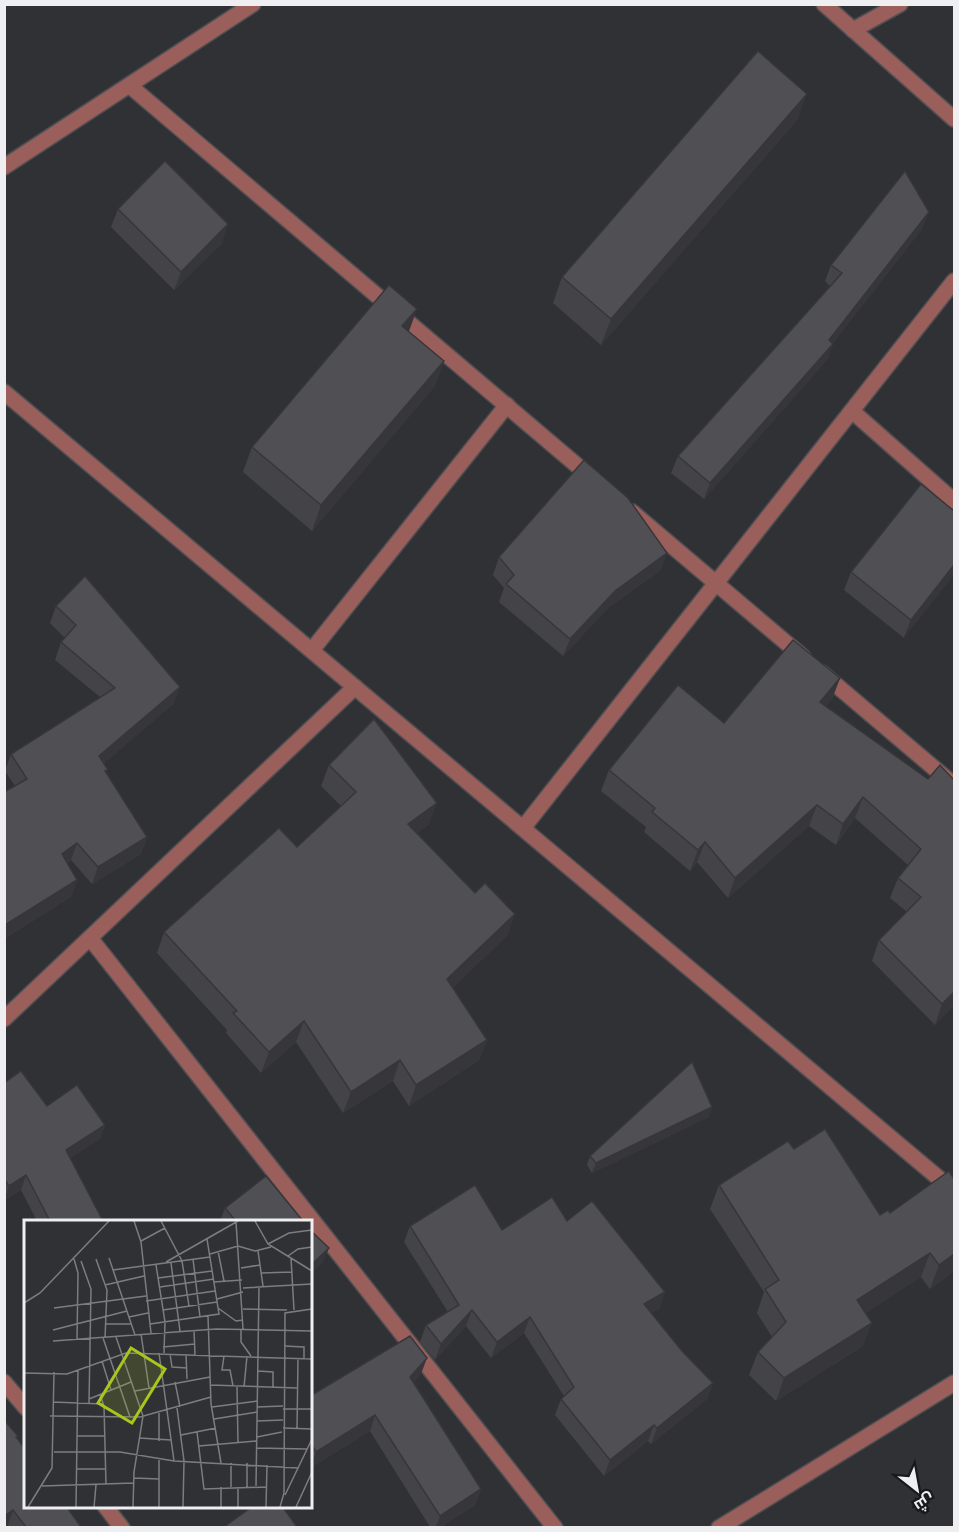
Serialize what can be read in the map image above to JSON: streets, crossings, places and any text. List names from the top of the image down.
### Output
{
  "north": "bottom right"
}
